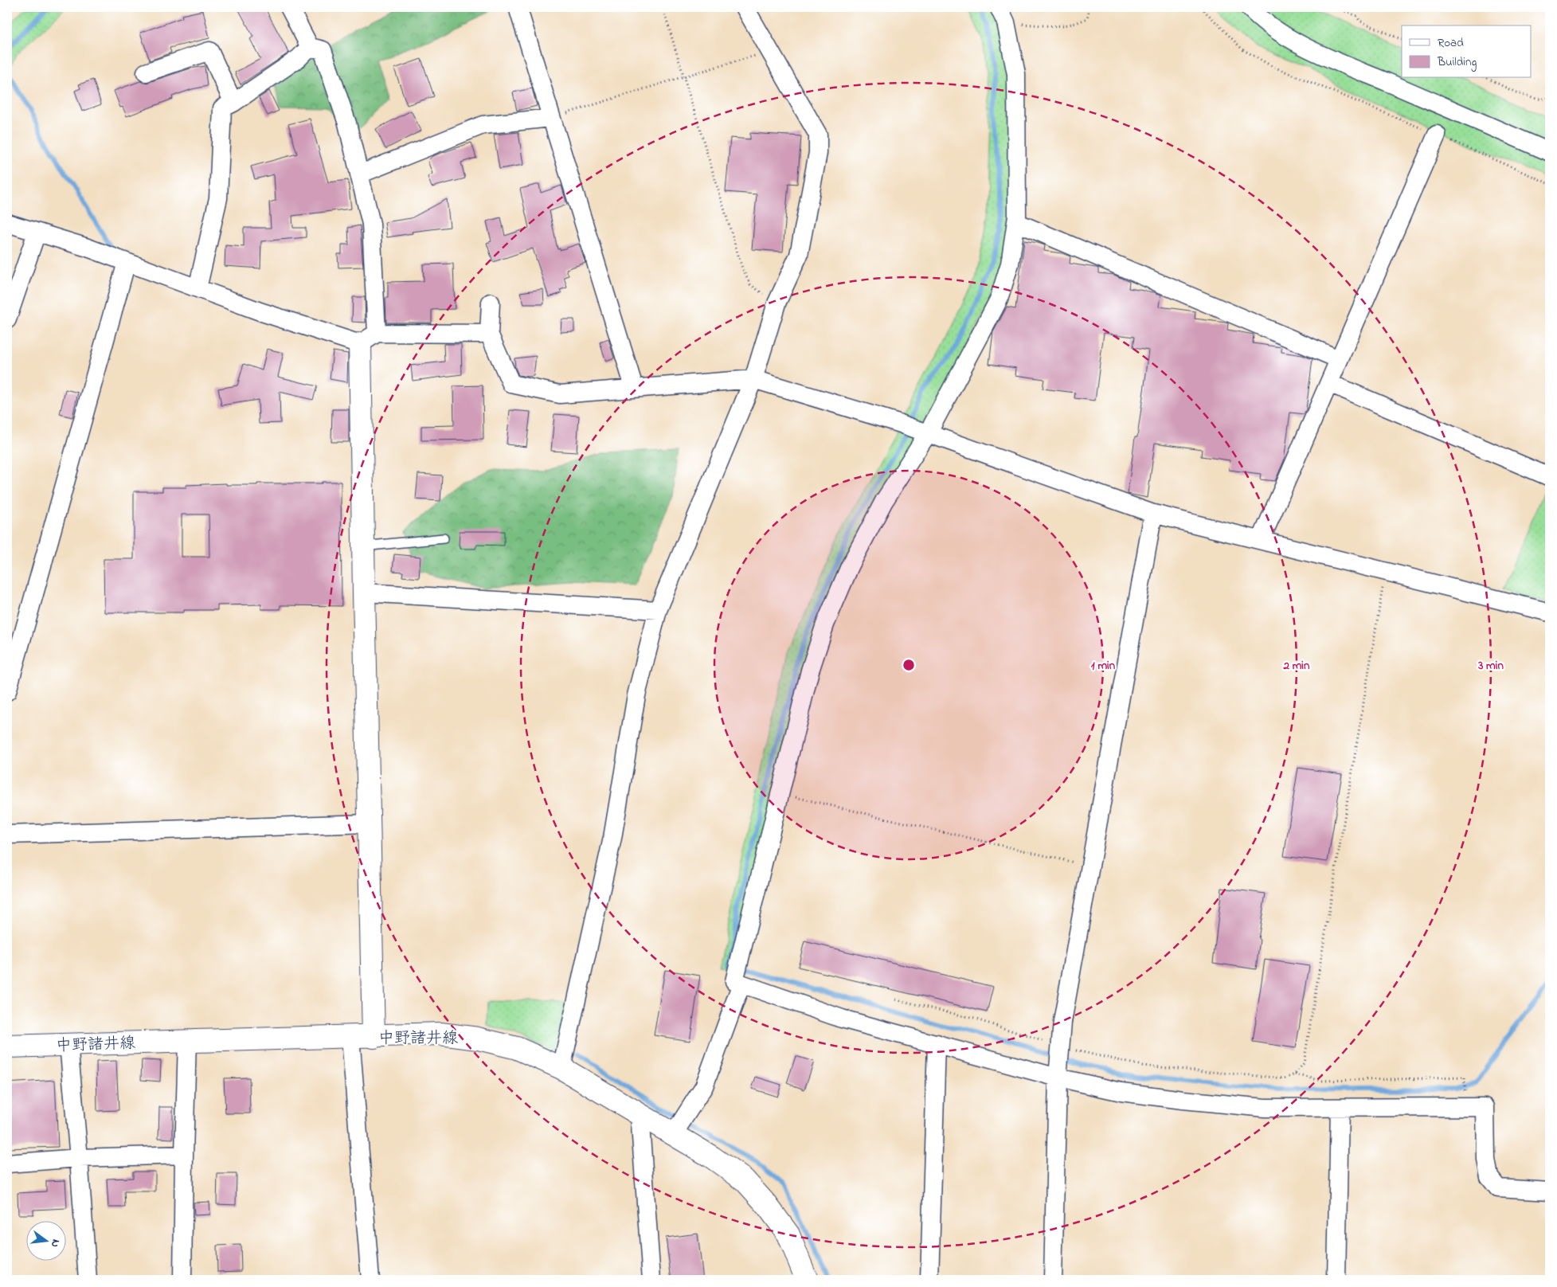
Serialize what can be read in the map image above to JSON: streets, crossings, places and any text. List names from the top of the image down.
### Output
{
  "streets": {
    "main road": ["中野諸井線"]
  },
  "legend": ["Road", "Building"],
  "north": "right",
  "rings": ["1 min", "2 min", "3 min"]
}
